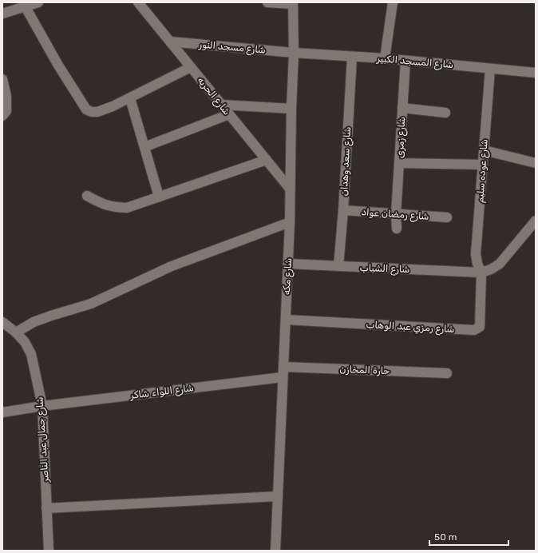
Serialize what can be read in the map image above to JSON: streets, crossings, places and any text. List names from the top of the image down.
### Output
{
  "streets": {
    "street": [
      "شارع مسجد النور",
      "شارع المسجد الكبير",
      "شارع الحريه",
      "شارع زمرى",
      "شارع سعد وهدان",
      "شارع عوده سليم",
      "شارع رمضان عواد",
      "شارع الشباب",
      "شارع مكه",
      "شارع رمزي عبد الوهاب",
      "حارة المخازن",
      "شارع اللواء شاكر",
      "شارع جمال عبد الناصر"
    ]
  },
  "crossings": [
    ["شارع مسجد النور", "شارع المسجد الكبير"],
    ["شارع مسجد النور", "شارع الحريه"],
    ["شارع مسجد النور", "شارع مكه"],
    ["شارع المسجد الكبير", "شارع زمرى"],
    ["شارع المسجد الكبير", "شارع سعد وهدان"],
    ["شارع المسجد الكبير", "شارع عوده سليم"],
    ["شارع المسجد الكبير", "شارع مكه"],
    ["شارع الحريه", "شارع مكه"],
    ["شارع زمرى", "شارع رمضان عواد"],
    ["شارع سعد وهدان", "شارع رمضان عواد"],
    ["شارع سعد وهدان", "شارع الشباب"],
    ["شارع عوده سليم", "شارع الشباب"],
    ["شارع عوده سليم", "شارع رمزي عبد الوهاب"],
    ["شارع الشباب", "شارع مكه"],
    ["شارع الشباب", "شارع رمزي عبد الوهاب"],
    ["شارع مكه", "شارع رمزي عبد الوهاب"],
    ["شارع مكه", "حارة المخازن"],
    ["شارع مكه", "شارع اللواء شاكر"],
    ["شارع اللواء شاكر", "شارع جمال عبد الناصر"]
  ],
  "scale_bar": "50 m"
}
